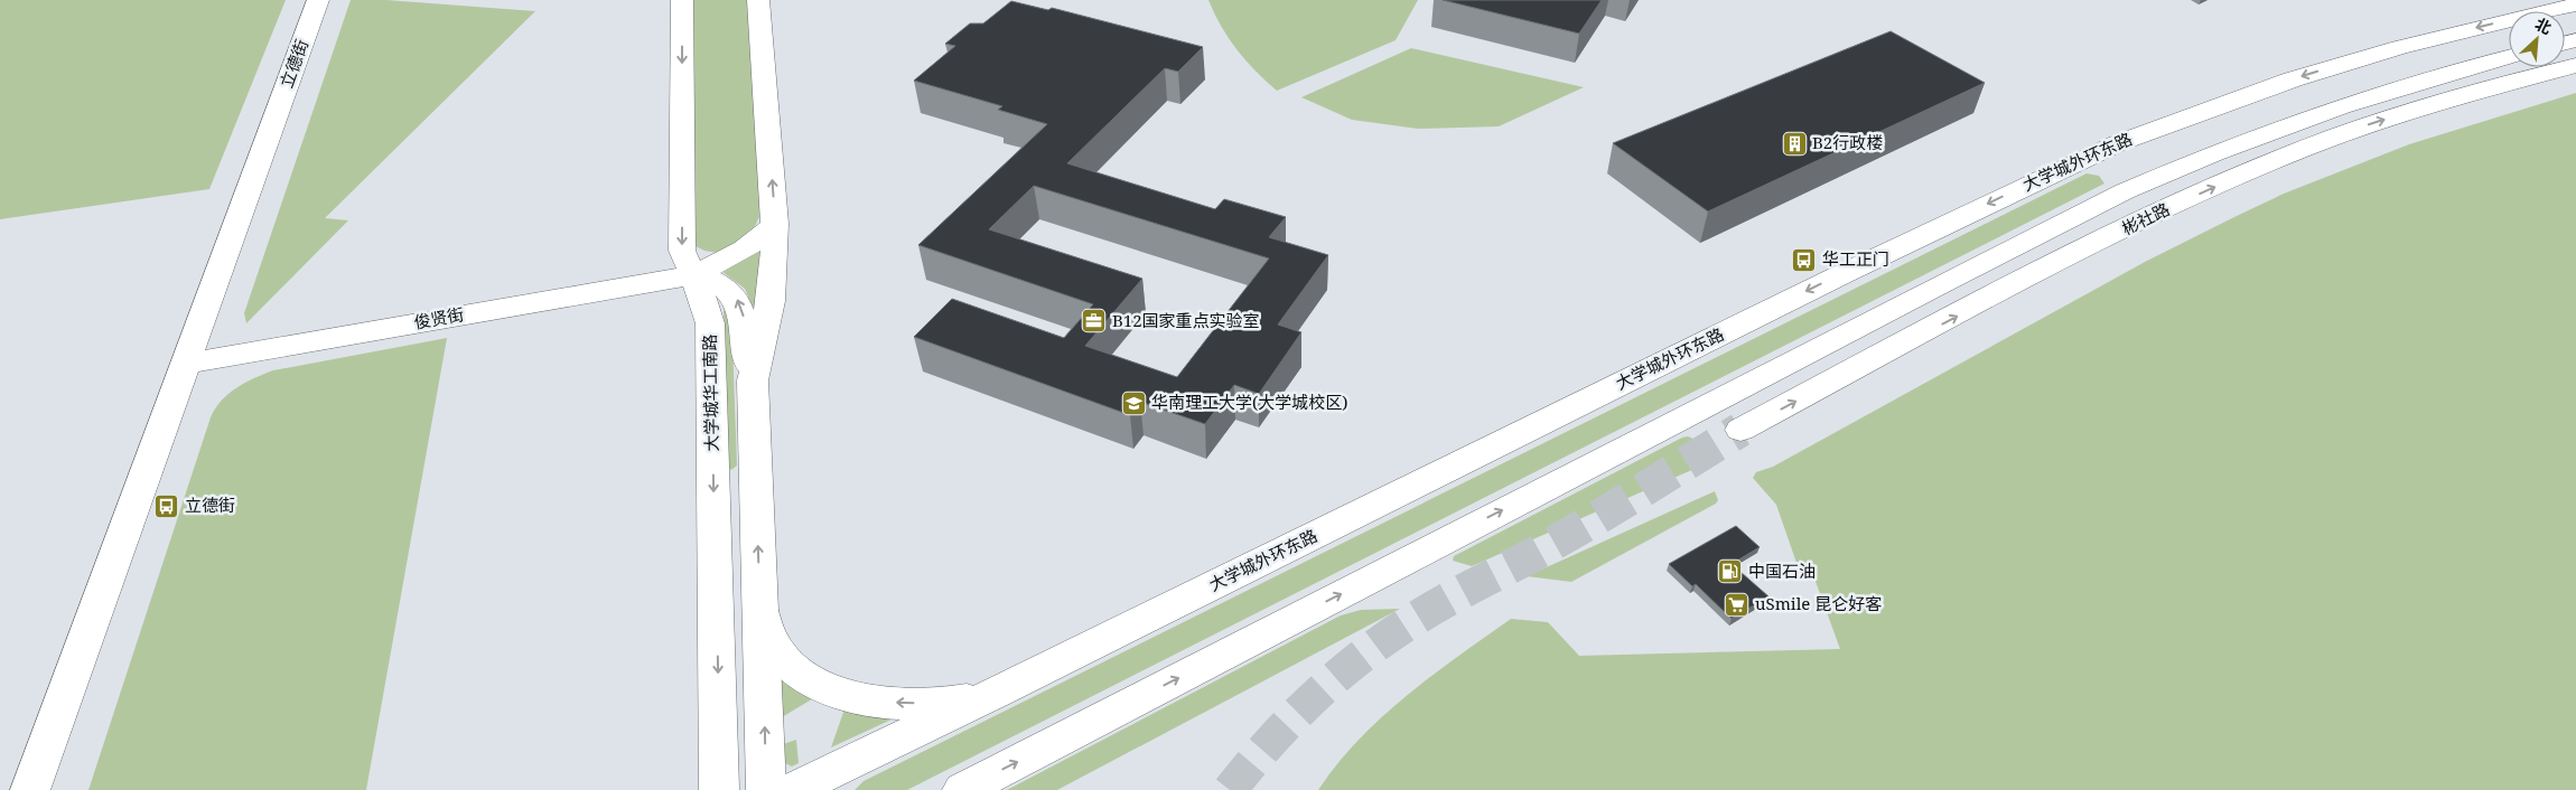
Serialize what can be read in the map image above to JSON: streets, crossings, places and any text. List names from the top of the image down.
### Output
{
  "streets": {
    "main road": [
      "立德街",
      "大学城外环东路",
      "彬社路",
      "俊贤街",
      "大学城华工南路"
    ]
  },
  "crossings": [
    ["立德街", "俊贤街"],
    ["俊贤街", "大学城华工南路"]
  ],
  "places": {
    "building": ["B2行政楼"],
    "bus stop": ["华工正门", "立德街"],
    "office": ["B12国家重点实验室"],
    "school or university": ["华南理工大学(大学城校区)"],
    "fuel station": ["中国石油"],
    "supermarket": ["uSmile 昆仑好客"]
  },
  "north": "top right"
}
